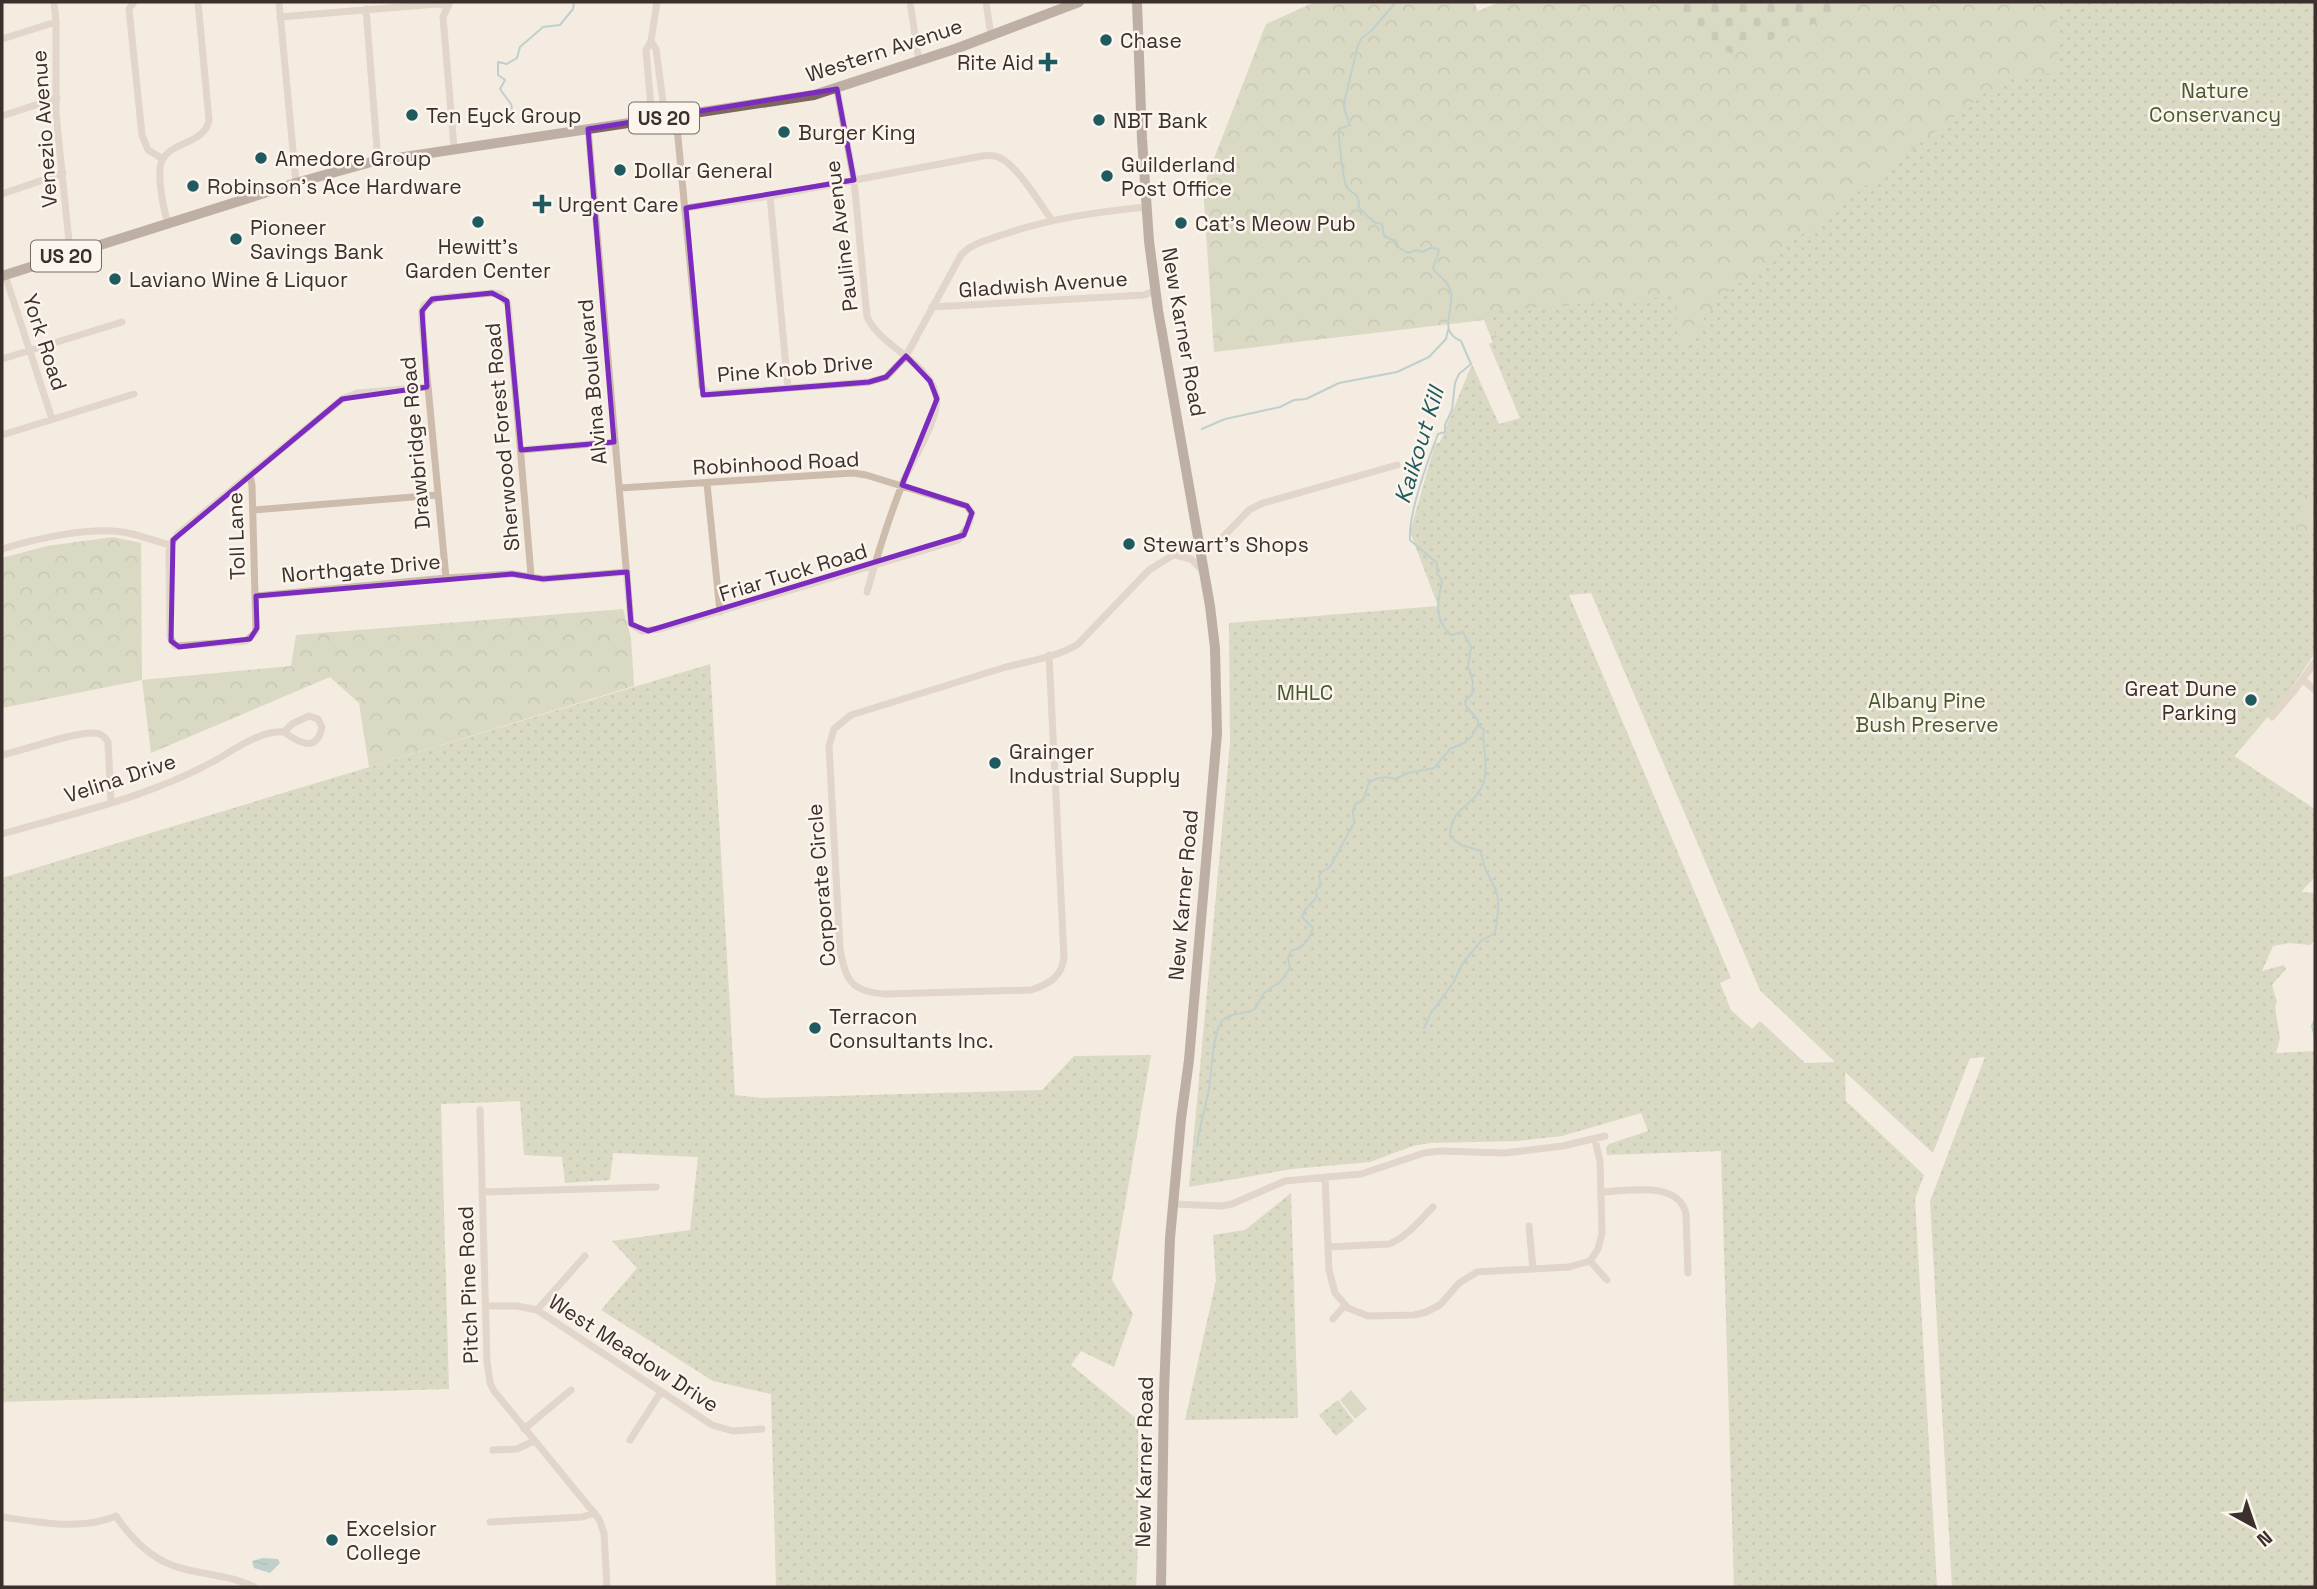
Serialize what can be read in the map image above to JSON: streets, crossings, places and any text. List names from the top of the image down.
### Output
{
  "streets": {
    "main road": ["Western Avenue", "US 20", "New Karner Road"],
    "street": [
      "Venezio Avenue",
      "Pauline Avenue",
      "Gladwish Avenue",
      "York Road",
      "Pine Knob Drive",
      "Alvina Boulevard",
      "Sherwood Forest Road",
      "Drawbridge Road",
      "Robinhood Road",
      "Toll Lane",
      "Northgate Drive",
      "Friar Tuck Road",
      "Velina Drive",
      "Corporate Circle",
      "Pitch Pine Road",
      "West Meadow Drive"
    ]
  },
  "crossings": [
    ["Western Avenue", "Venezio Avenue"],
    ["Western Avenue", "Pauline Avenue"],
    ["Western Avenue", "York Road"],
    ["Western Avenue", "Alvina Boulevard"],
    ["Pauline Avenue", "Pine Knob Drive"],
    ["Pauline Avenue", "Robinhood Road"],
    ["Pauline Avenue", "Friar Tuck Road"],
    ["Gladwish Avenue", "New Karner Road"],
    ["Gladwish Avenue", "Pine Knob Drive"],
    ["New Karner Road", "Pine Knob Drive"],
    ["New Karner Road", "Corporate Circle"],
    ["Alvina Boulevard", "Robinhood Road"],
    ["Alvina Boulevard", "Northgate Drive"],
    ["Alvina Boulevard", "Friar Tuck Road"],
    ["Sherwood Forest Road", "Drawbridge Road"],
    ["Sherwood Forest Road", "Northgate Drive"],
    ["Drawbridge Road", "Northgate Drive"],
    ["Robinhood Road", "Friar Tuck Road"],
    ["Toll Lane", "Northgate Drive"],
    ["Pitch Pine Road", "West Meadow Drive"]
  ],
  "water": ["Kaikout Kill"],
  "parks": ["Nature Conservancy", "MHLC", "Albany Pine Bush Preserve"],
  "places": {
    "other": [
      "Chase",
      "Ten Eyck Group",
      "NBT Bank",
      "Burger King",
      "Amedore Group",
      "Dollar General",
      "Guilderland Post Office",
      "Robinson's Ace Hardware",
      "Hewitt's Garden Center",
      "Cat's Meow Pub",
      "Pioneer Savings Bank",
      "Laviano Wine & Liquor",
      "Stewart's Shops",
      "Great Dune Parking",
      "Grainger Industrial Supply",
      "Terracon Consultants Inc.",
      "Excelsior College"
    ],
    "health": ["Rite Aid", "Urgent Care"]
  },
  "north": "bottom right"
}
